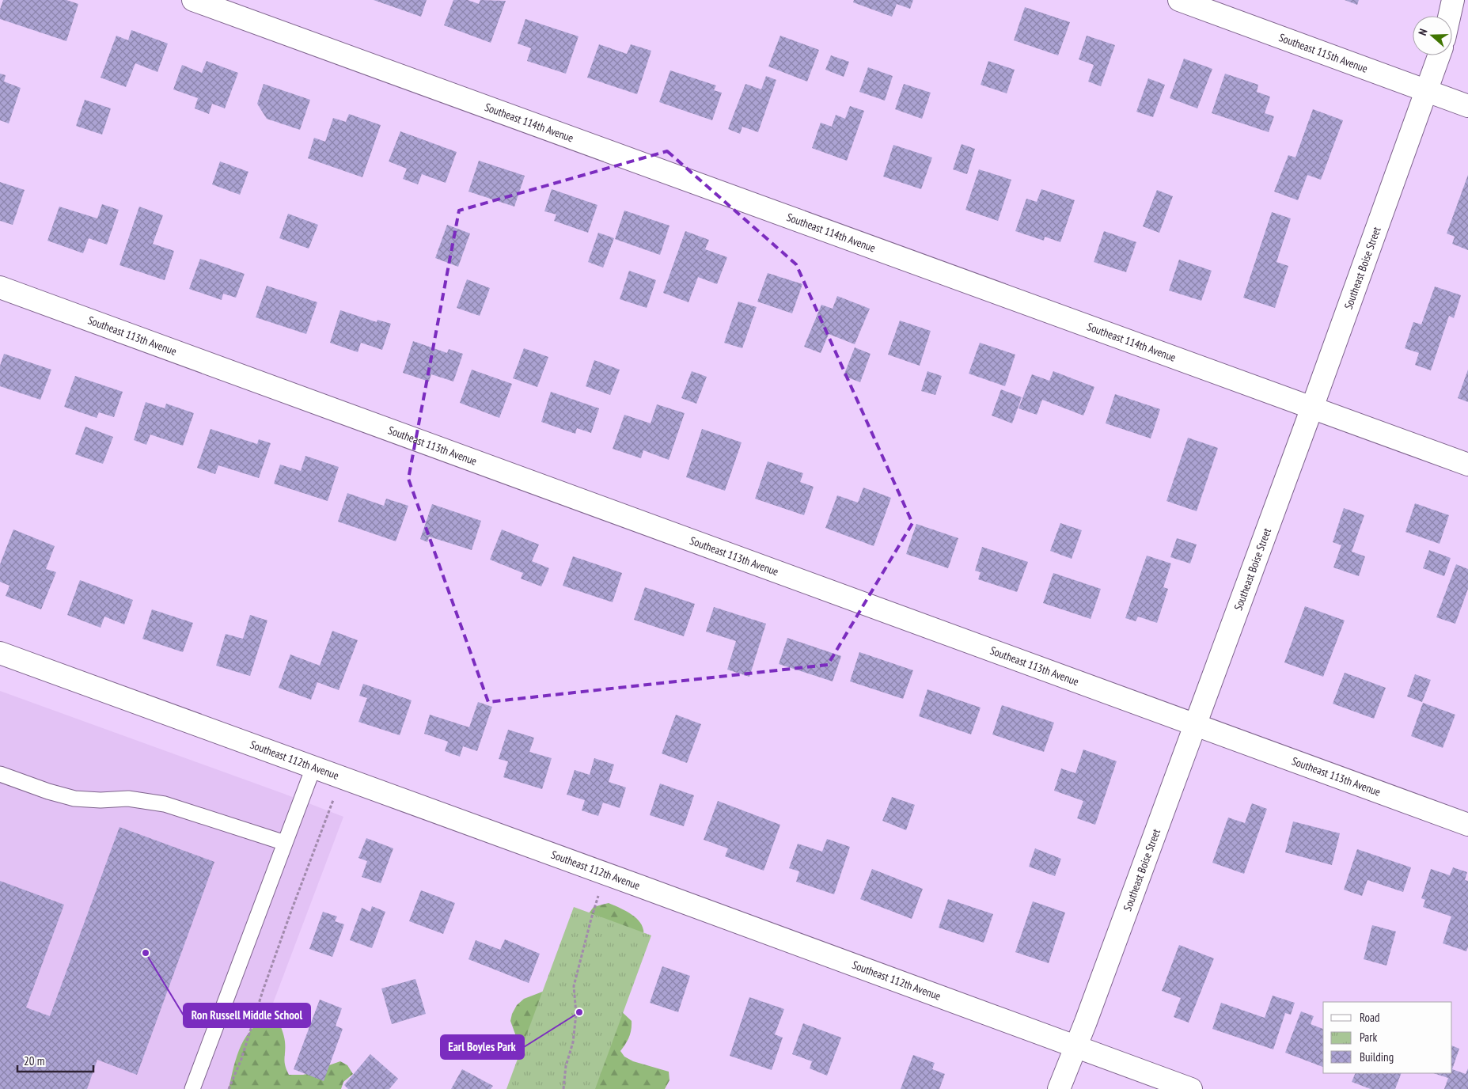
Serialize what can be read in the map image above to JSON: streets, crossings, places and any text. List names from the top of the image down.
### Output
{
  "streets": {
    "street": [
      "Southeast 115th Avenue",
      "Southeast 114th Avenue",
      "Southeast Boise Street",
      "Southeast 113th Avenue",
      "Southeast 112th Avenue"
    ]
  },
  "crossings": [
    ["Southeast 115th Avenue", "Southeast Boise Street"],
    ["Southeast 114th Avenue", "Southeast Boise Street"],
    ["Southeast Boise Street", "Southeast 113th Avenue"],
    ["Southeast Boise Street", "Southeast 112th Avenue"]
  ],
  "places": ["Ron Russell Middle School", "Earl Boyles Park"],
  "legend": ["Road", "Park", "Building"],
  "scale_bar": "20 m",
  "north": "left"
}
